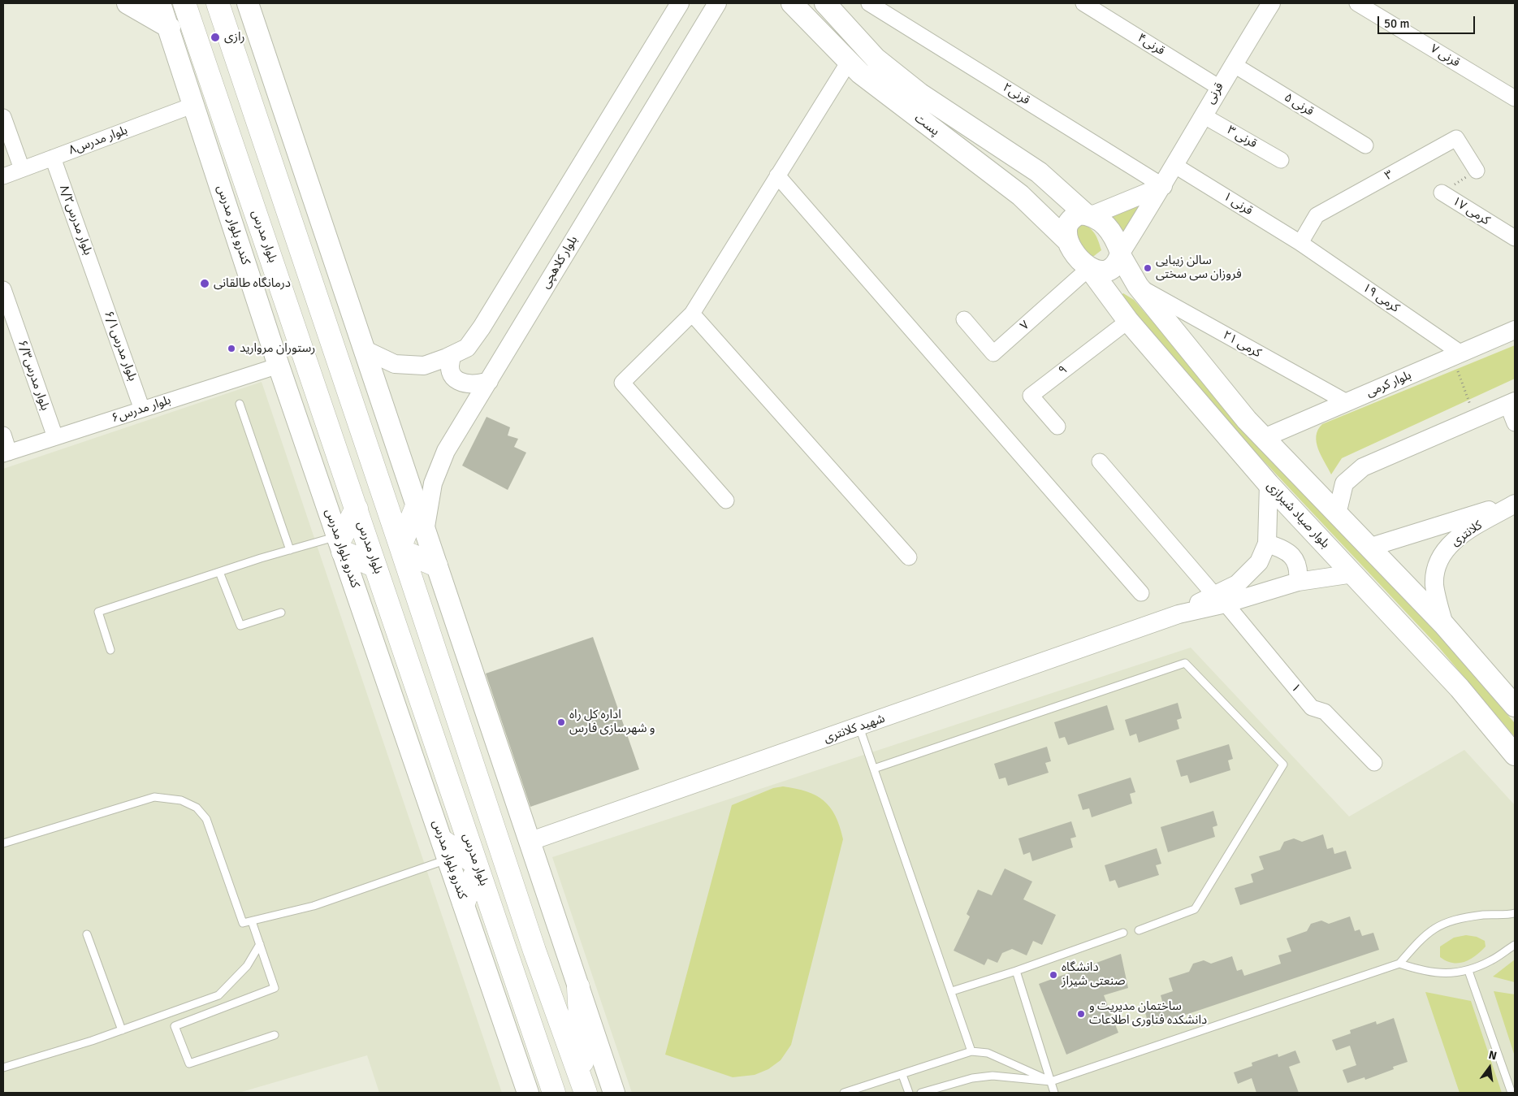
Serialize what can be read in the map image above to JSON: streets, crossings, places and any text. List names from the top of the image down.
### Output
{
  "streets": {
    "main road": [
      "پست",
      "کندرو بلوار مدرس",
      "بلوار مدرس",
      "بلوار صیاد شیرازی"
    ],
    "street": [
      "قرنی۴",
      "قرنی ۷",
      "قرنی",
      "قرنی۲",
      "قرنی ۵",
      "قرنی ۳",
      "بلوار مدرس۸",
      "۳",
      "قرنی ۱",
      "کرمی ۱۷",
      "بلوار مدرس۸/۲",
      "بلوار کلاهچی",
      "کرمی ۱۹",
      "۷",
      "کرمی ۲۱",
      "بلوار مدرس۶/۱",
      "۹",
      "بلوار مدرس۶/۳",
      "بلوار کرمی",
      "بلوار مدرس۶",
      "کلانتری",
      "۱",
      "شهید کلانتری"
    ]
  },
  "crossings": [
    ["قرنی۴", "قرنی"],
    ["قرنی", "قرنی۲"],
    ["قرنی", "قرنی ۵"],
    ["قرنی", "پست"],
    ["قرنی", "قرنی ۳"],
    ["قرنی", "قرنی ۱"],
    ["قرنی", "۷"],
    ["قرنی", "بلوار صیاد شیرازی"],
    ["پست", "۷"],
    ["پست", "بلوار صیاد شیرازی"],
    ["بلوار مدرس۸", "بلوار مدرس۸/۲"],
    ["بلوار مدرس۸", "کندرو بلوار مدرس"],
    ["۳", "قرنی ۱"],
    ["۳", "کرمی ۱۷"],
    ["۳", "کرمی ۱۹"],
    ["قرنی ۱", "کرمی ۱۹"],
    ["بلوار مدرس۸/۲", "بلوار مدرس۶/۱"],
    ["کندرو بلوار مدرس", "بلوار مدرس۶"],
    ["کرمی ۱۹", "بلوار کرمی"],
    ["۷", "بلوار صیاد شیرازی"],
    ["کرمی ۲۱", "بلوار کرمی"],
    ["بلوار مدرس۶/۱", "بلوار مدرس۶"],
    ["۹", "بلوار صیاد شیرازی"],
    ["بلوار مدرس۶/۳", "بلوار مدرس۶"],
    ["۱", "شهید کلانتری"]
  ],
  "places": [
    "رازی",
    "سالن زیبایی فروزان سی سختی",
    "درمانگاه طالقانی",
    "رستوران مروارید",
    "اداره کل راه و شهرسازی فارس",
    "دانشگاه صنعتی شیراز",
    "ساختمان مدیریت و دانشکده فناوری اطلاعات"
  ],
  "scale_bar": "50 m",
  "north": "top"
}
